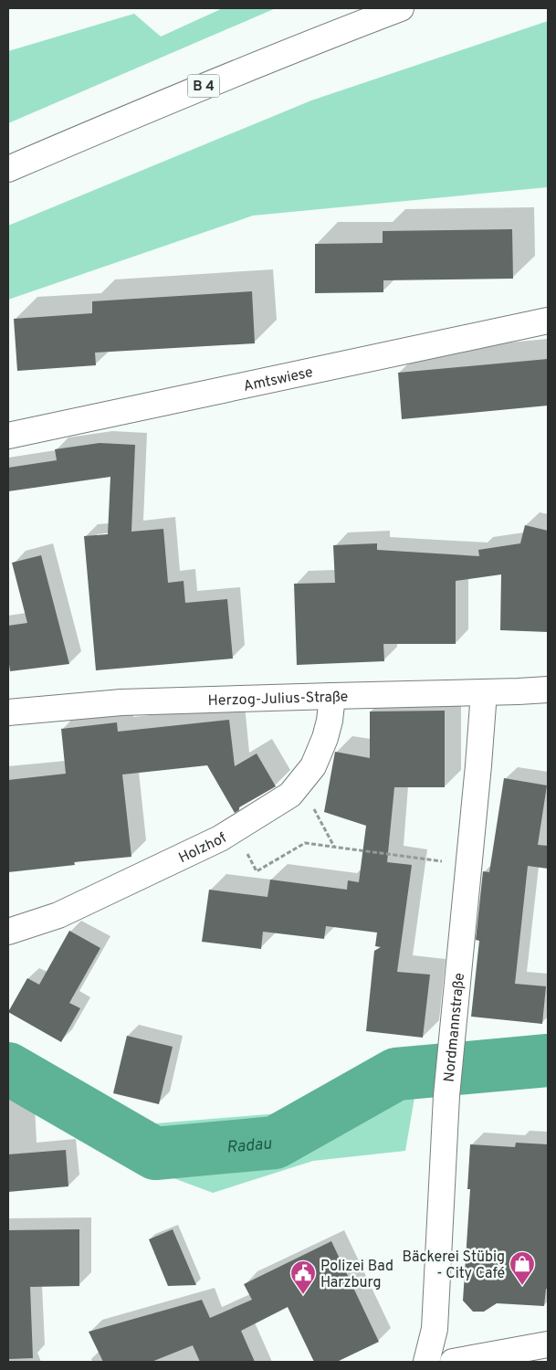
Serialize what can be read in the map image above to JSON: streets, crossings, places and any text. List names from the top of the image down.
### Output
{
  "streets": {
    "main road": [
      "B 4",
      "Amtswiese",
      "Herzog-Julius-Straße",
      "Holzhof",
      "Nordmannstraße"
    ]
  },
  "crossings": [
    ["Herzog-Julius-Straße", "Holzhof"],
    ["Herzog-Julius-Straße", "Nordmannstraße"]
  ],
  "water": ["Radau"],
  "places": {
    "shop": ["Bäckerei Stübig - City Café"],
    "public building": ["Polizei Bad Harzburg"]
  }
}
